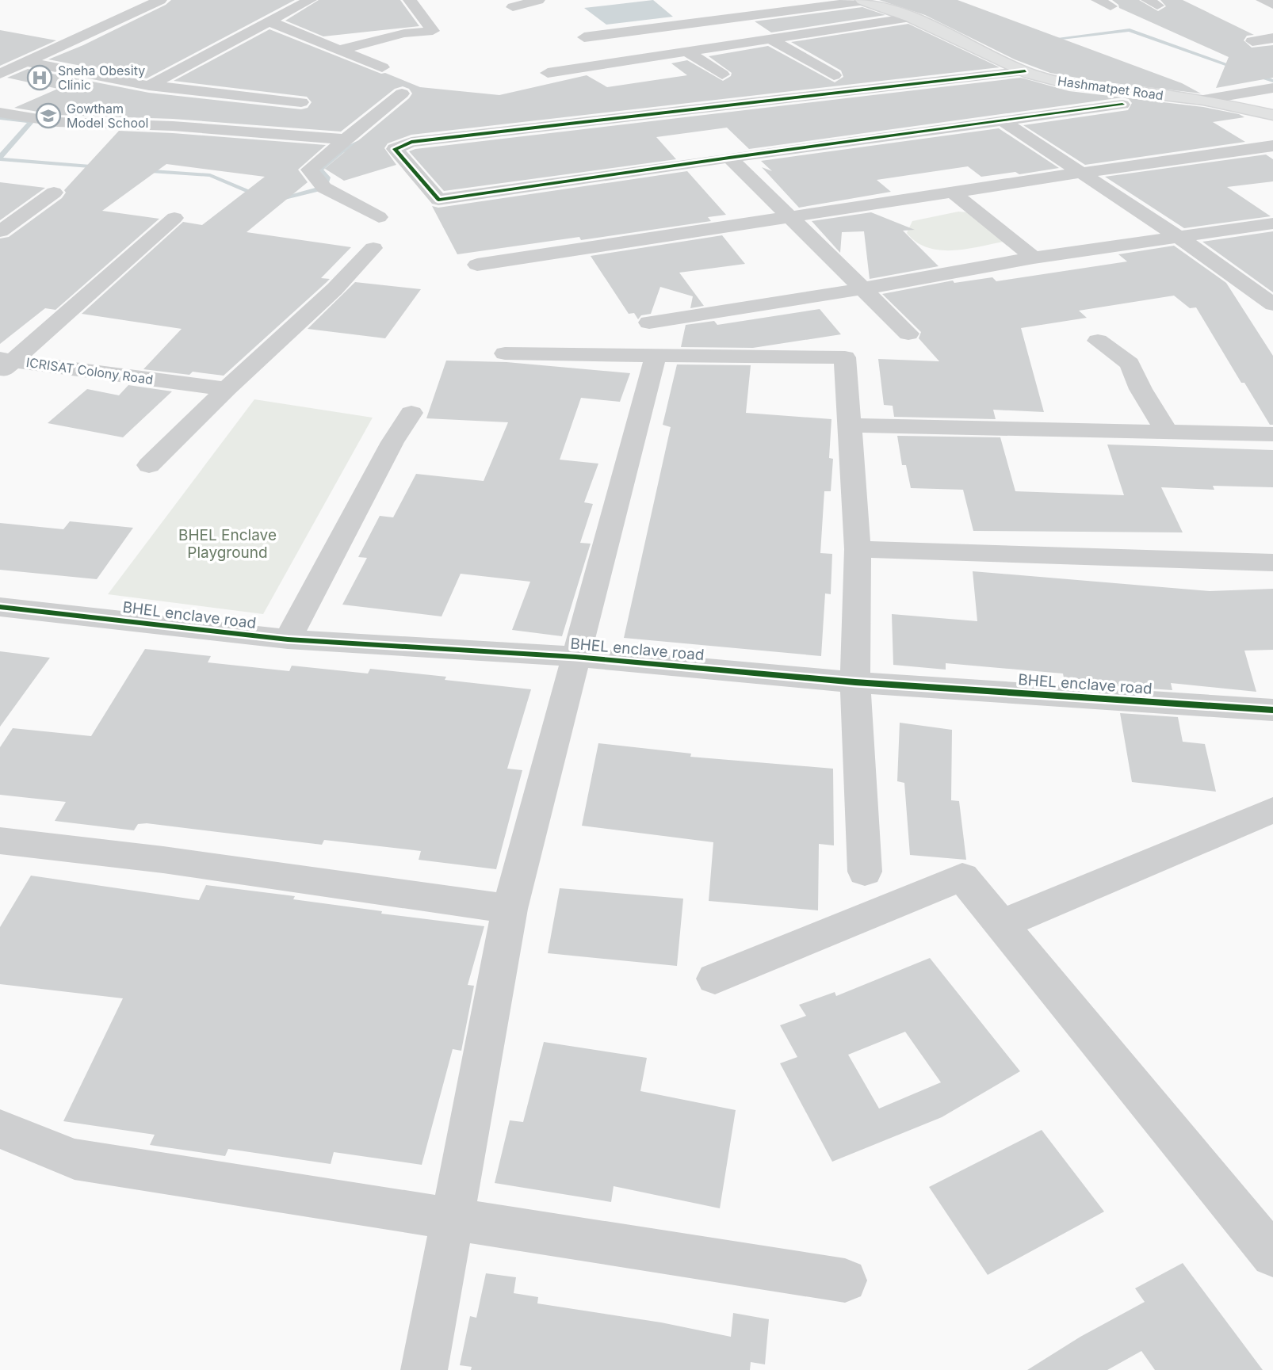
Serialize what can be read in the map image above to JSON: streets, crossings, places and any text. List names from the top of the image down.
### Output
{
  "streets": {
    "main road": ["Hashmatpet Road"],
    "street": ["ICRISAT Colony Road", "BHEL enclave road"]
  },
  "parks": ["BHEL Enclave Playground"],
  "places": {
    "hospital": ["Sneha Obesity Clinic"],
    "school or university": ["Gowtham Model School"]
  }
}
